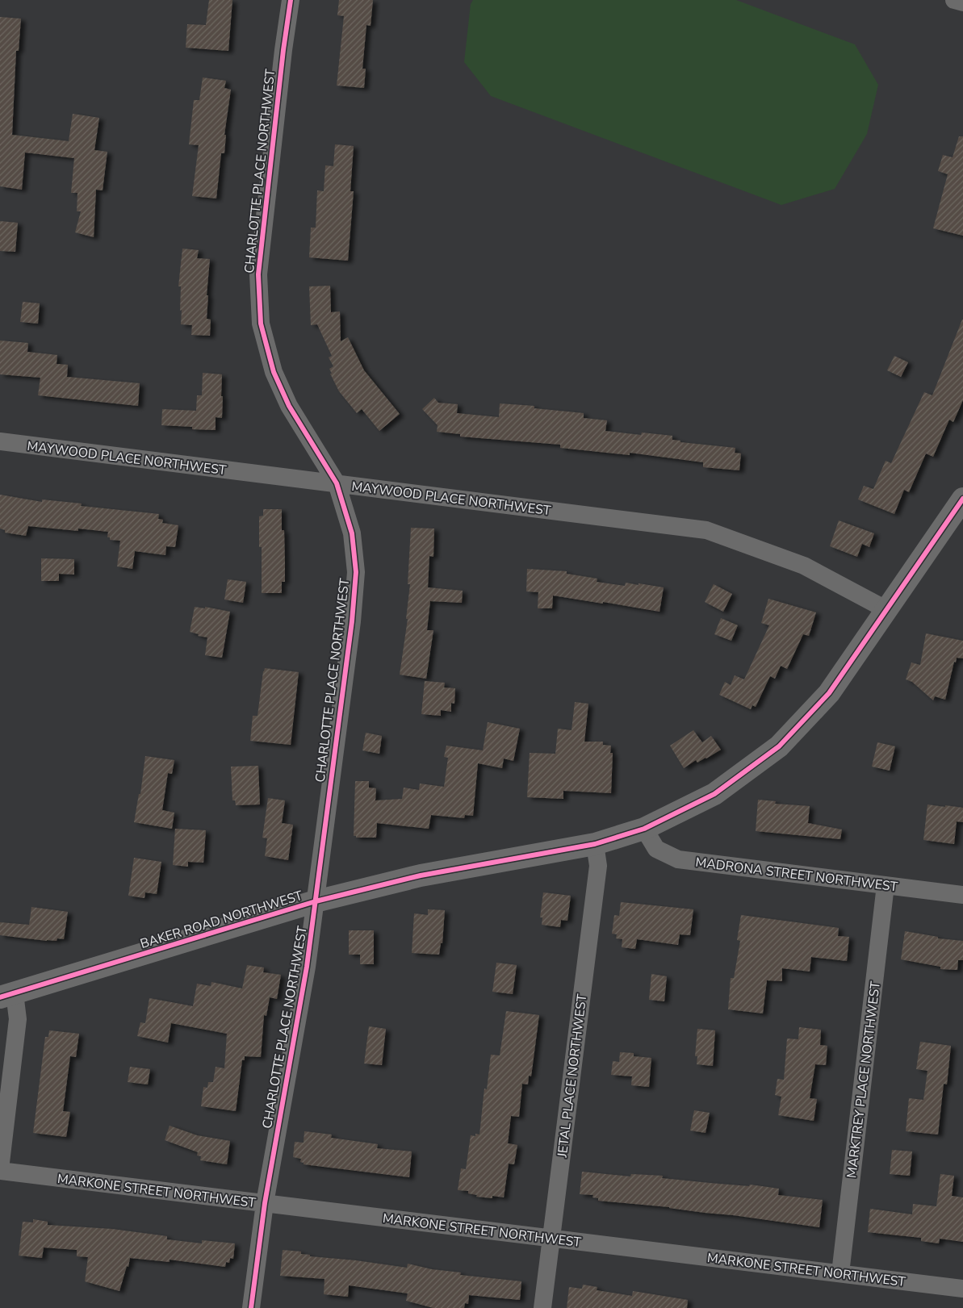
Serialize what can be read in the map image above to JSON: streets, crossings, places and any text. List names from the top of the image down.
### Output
{
  "streets": {
    "street": [
      "CHARLOTTE PLACE NORTHWEST",
      "MAYWOOD PLACE NORTHWEST",
      "MADRONA STREET NORTHWEST",
      "BAKER ROAD NORTHWEST",
      "JETAL PLACE NORTHWEST",
      "MARKTREY PLACE NORTHWEST",
      "MARKONE STREET NORTHWEST"
    ]
  },
  "crossings": [
    ["CHARLOTTE PLACE NORTHWEST", "MAYWOOD PLACE NORTHWEST"],
    ["CHARLOTTE PLACE NORTHWEST", "BAKER ROAD NORTHWEST"],
    ["CHARLOTTE PLACE NORTHWEST", "MARKONE STREET NORTHWEST"],
    ["MAYWOOD PLACE NORTHWEST", "BAKER ROAD NORTHWEST"],
    ["MADRONA STREET NORTHWEST", "BAKER ROAD NORTHWEST"],
    ["MADRONA STREET NORTHWEST", "MARKTREY PLACE NORTHWEST"],
    ["BAKER ROAD NORTHWEST", "JETAL PLACE NORTHWEST"],
    ["JETAL PLACE NORTHWEST", "MARKONE STREET NORTHWEST"],
    ["MARKTREY PLACE NORTHWEST", "MARKONE STREET NORTHWEST"]
  ]
}
